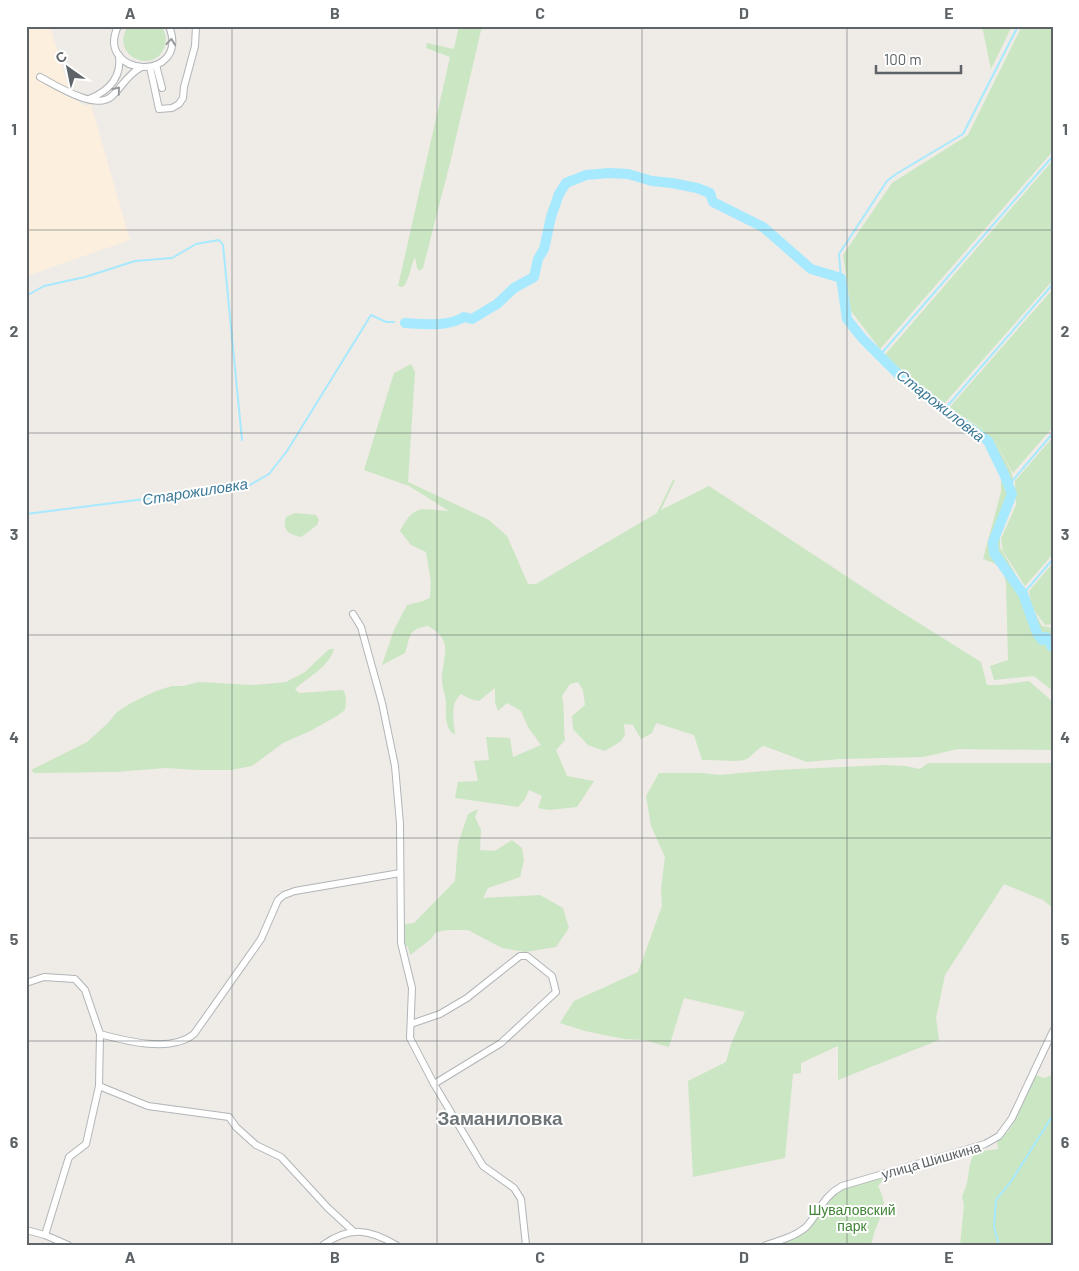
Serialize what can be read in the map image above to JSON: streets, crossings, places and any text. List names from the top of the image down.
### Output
{
  "streets": {
    "street": ["улица Шишкина"]
  },
  "districts": ["Заманиловка"],
  "water": ["Старожиловка"],
  "parks": ["Шуваловский парк"],
  "scale_bar": "100 m",
  "north": "top left",
  "grid": {
    "columns": [
      "A",
      "B",
      "C",
      "D",
      "E"
    ],
    "rows": [
      "1",
      "2",
      "3",
      "4",
      "5",
      "6"
    ]
  }
}
